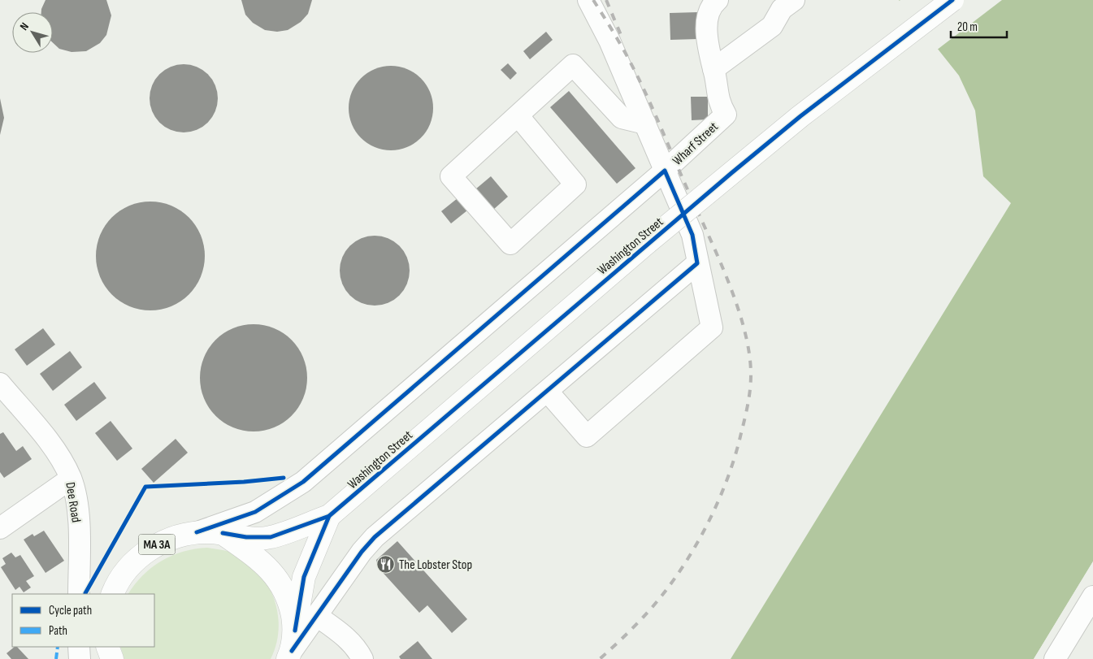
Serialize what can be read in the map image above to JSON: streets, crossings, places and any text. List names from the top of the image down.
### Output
{
  "streets": {
    "main road": ["Washington Street", "MA 3A"],
    "street": ["Wharf Street", "Dee Road"]
  },
  "crossings": [
    ["Wharf Street", "MA 3A"],
    ["Washington Street", "MA 3A"]
  ],
  "places": {
    "restaurant": ["The Lobster Stop"]
  },
  "legend": ["Cycle path", "Path"],
  "scale_bar": "20 m",
  "north": "top left"
}
